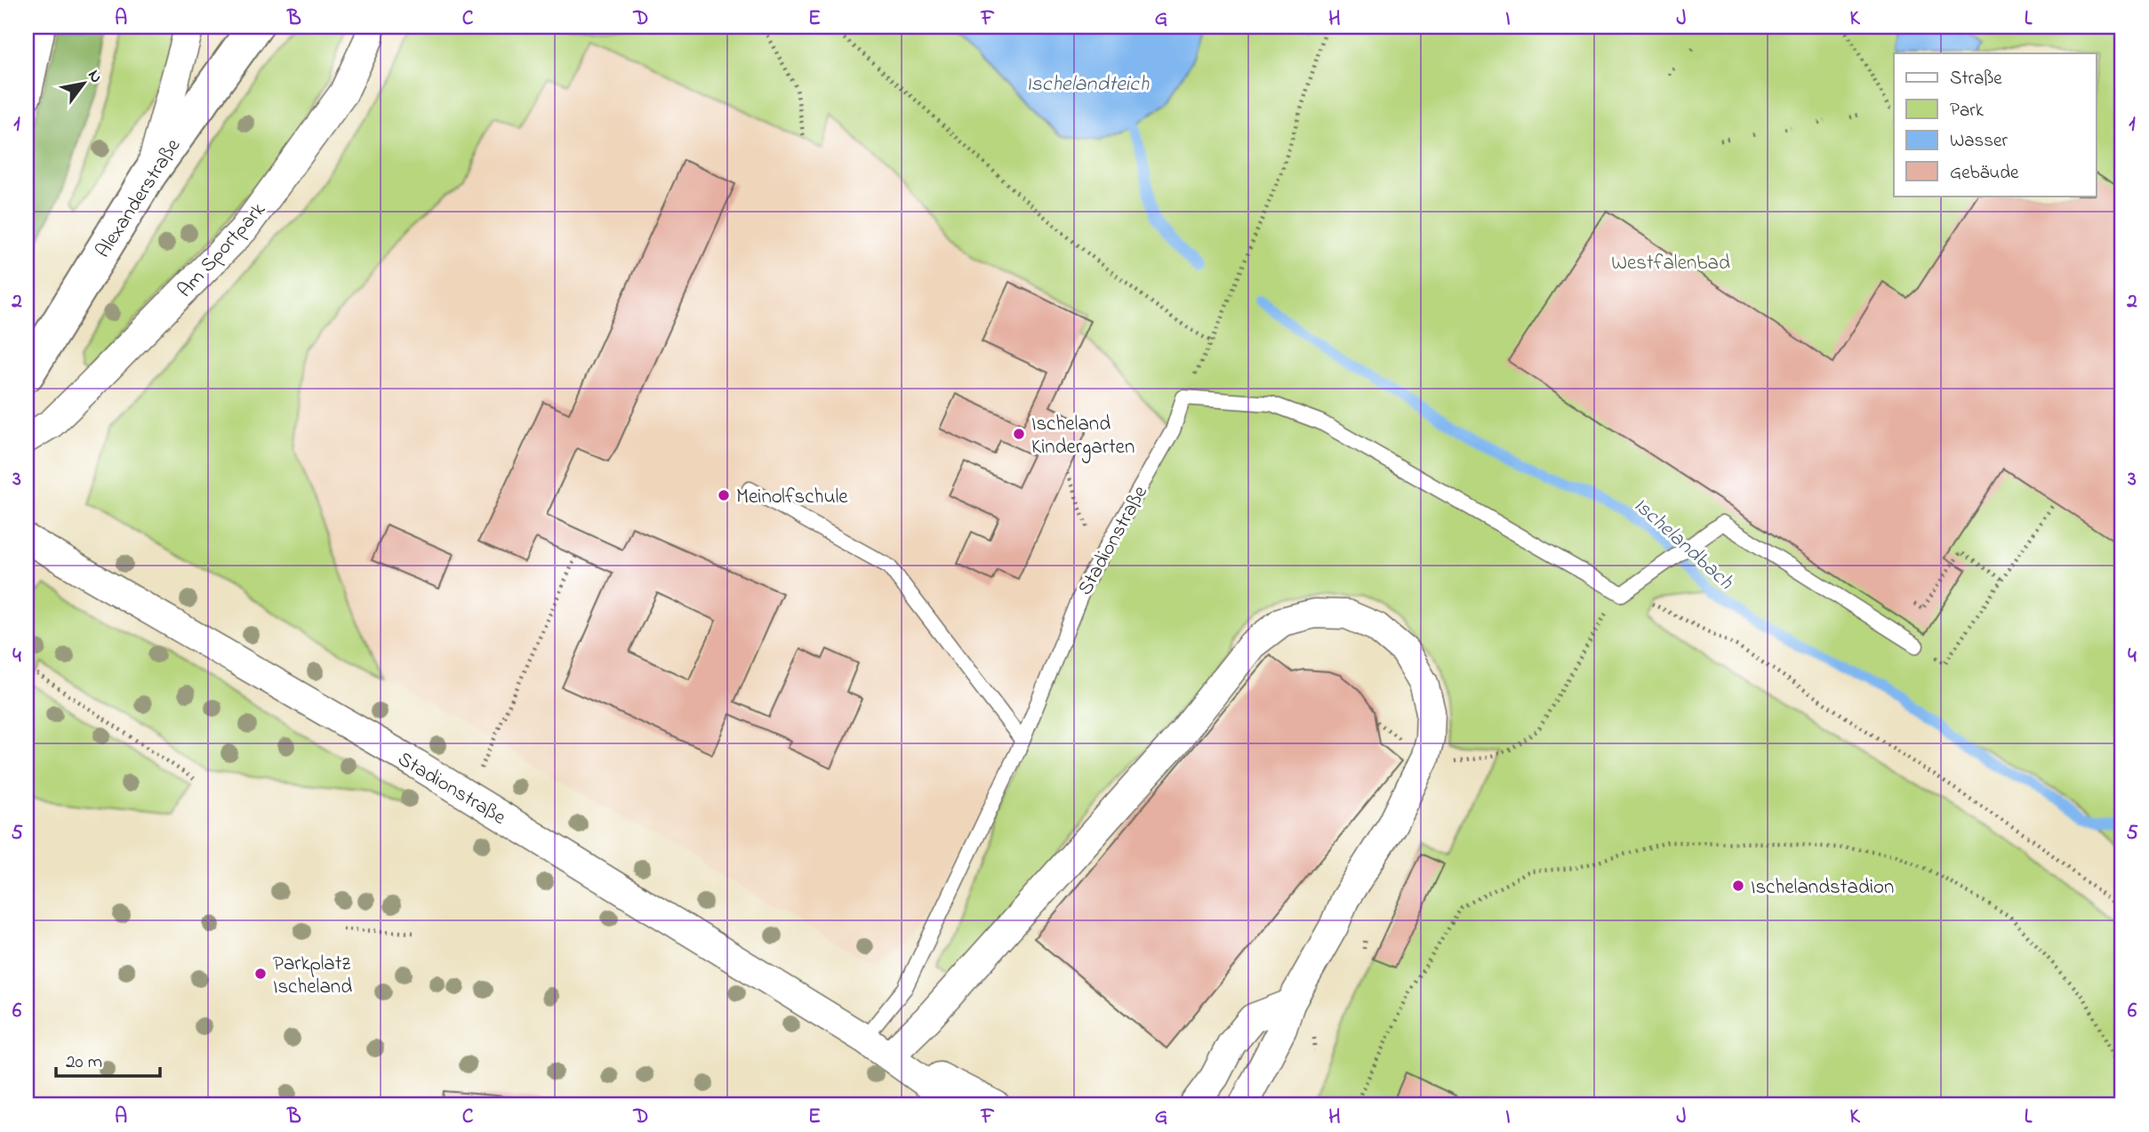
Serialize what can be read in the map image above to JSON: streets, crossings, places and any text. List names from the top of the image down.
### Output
{
  "streets": {
    "main road": ["Alexanderstraße"],
    "street": ["Am Sportpark", "Stadionstraße"]
  },
  "water": ["Ischelandteich", "Ischelandbach"],
  "parks": ["Westfalenbad"],
  "places": [
    "Ischeland Kindergarten",
    "Meinolfschule",
    "Ischelandstadion",
    "Parkplatz Ischeland"
  ],
  "legend": [
    "Straße",
    "Park",
    "Wasser",
    "Gebäude"
  ],
  "scale_bar": "20 m",
  "north": "top right",
  "grid": {
    "columns": [
      "A",
      "B",
      "C",
      "D",
      "E",
      "F",
      "G",
      "H",
      "I",
      "J",
      "K",
      "L"
    ],
    "rows": [
      "1",
      "2",
      "3",
      "4",
      "5",
      "6"
    ]
  }
}
